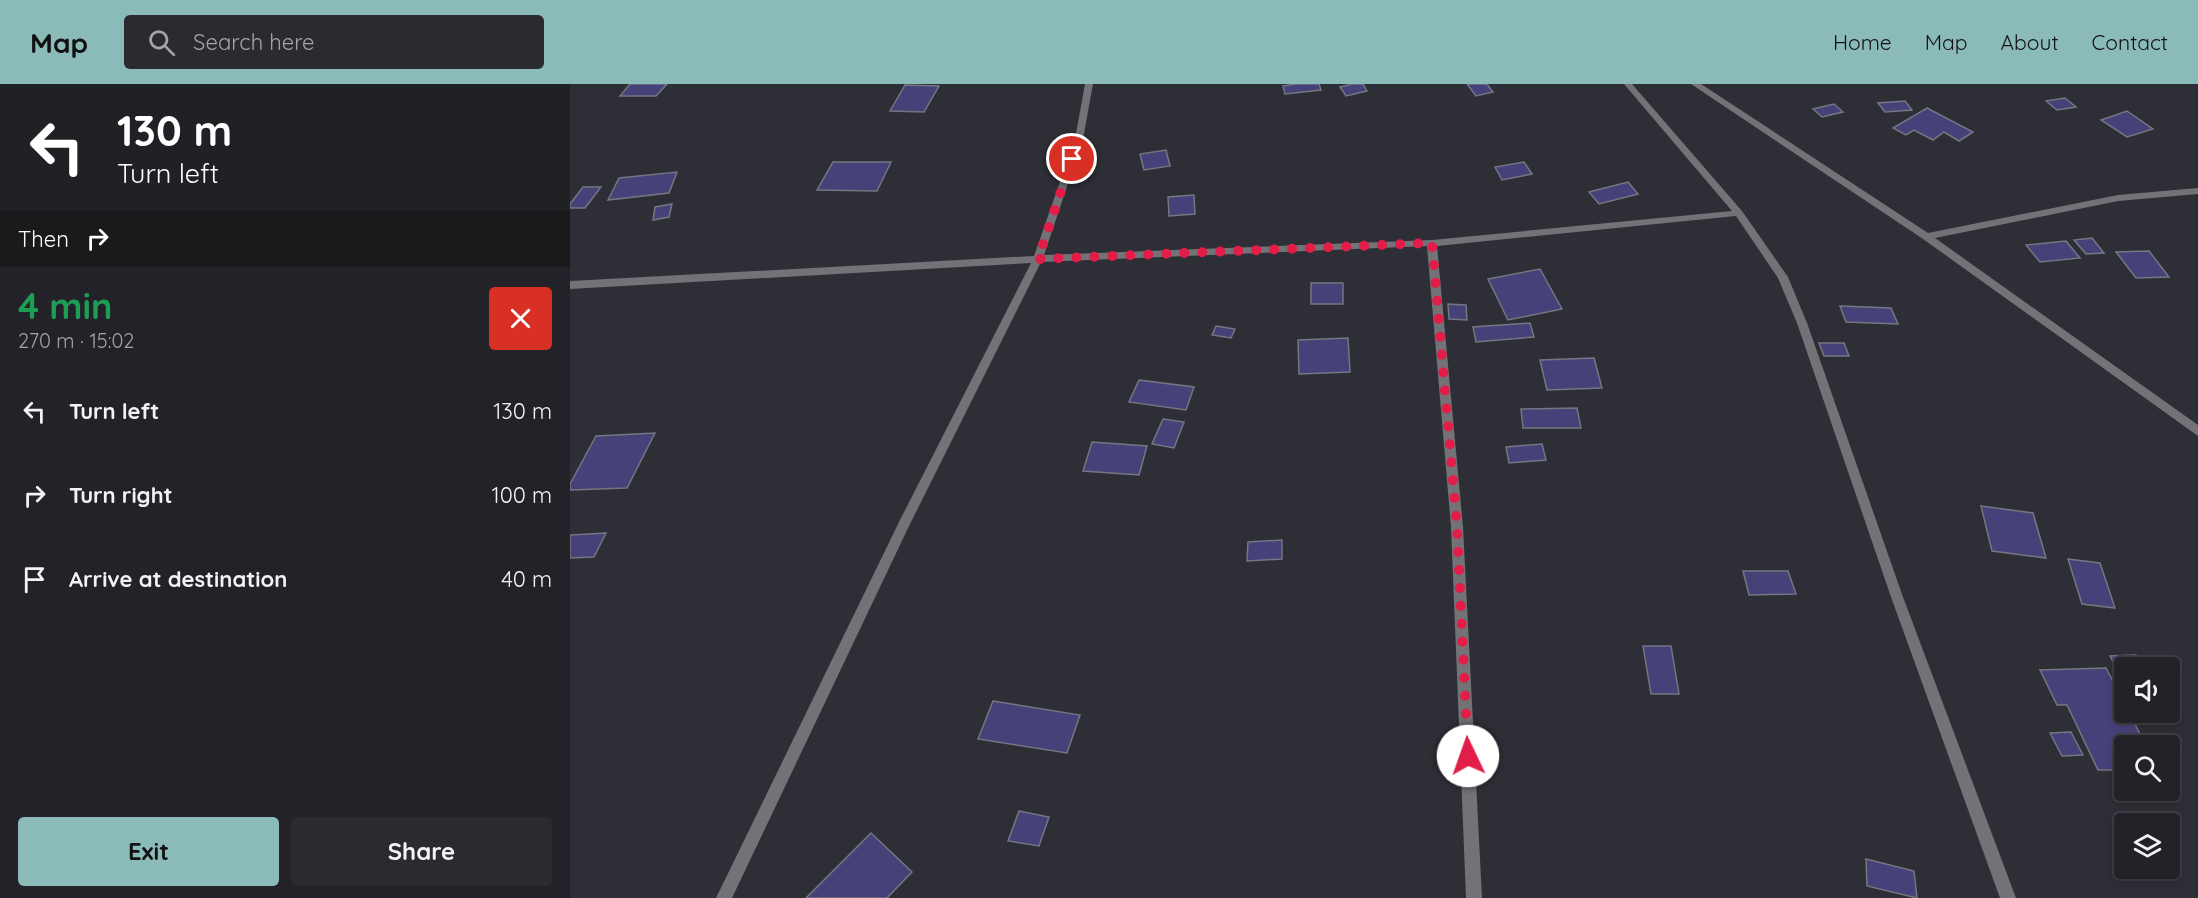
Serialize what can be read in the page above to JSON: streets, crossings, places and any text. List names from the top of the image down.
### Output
{
  "page": {
    "header": "Map",
    "search": "Search here",
    "nav": [
      "Home",
      "Map",
      "About",
      "Contact"
    ],
    "turn": ["130 m", "Turn left"],
    "then": "Then",
    "heading": ["4 min", "270 m · 15:02"],
    "list": [
      {
        "name": "Turn left",
        "value": "130 m"
      },
      {
        "name": "Turn right",
        "value": "100 m"
      },
      {
        "name": "Arrive at destination",
        "value": "40 m"
      }
    ],
    "buttons": ["Exit", "Share"]
  }
}
